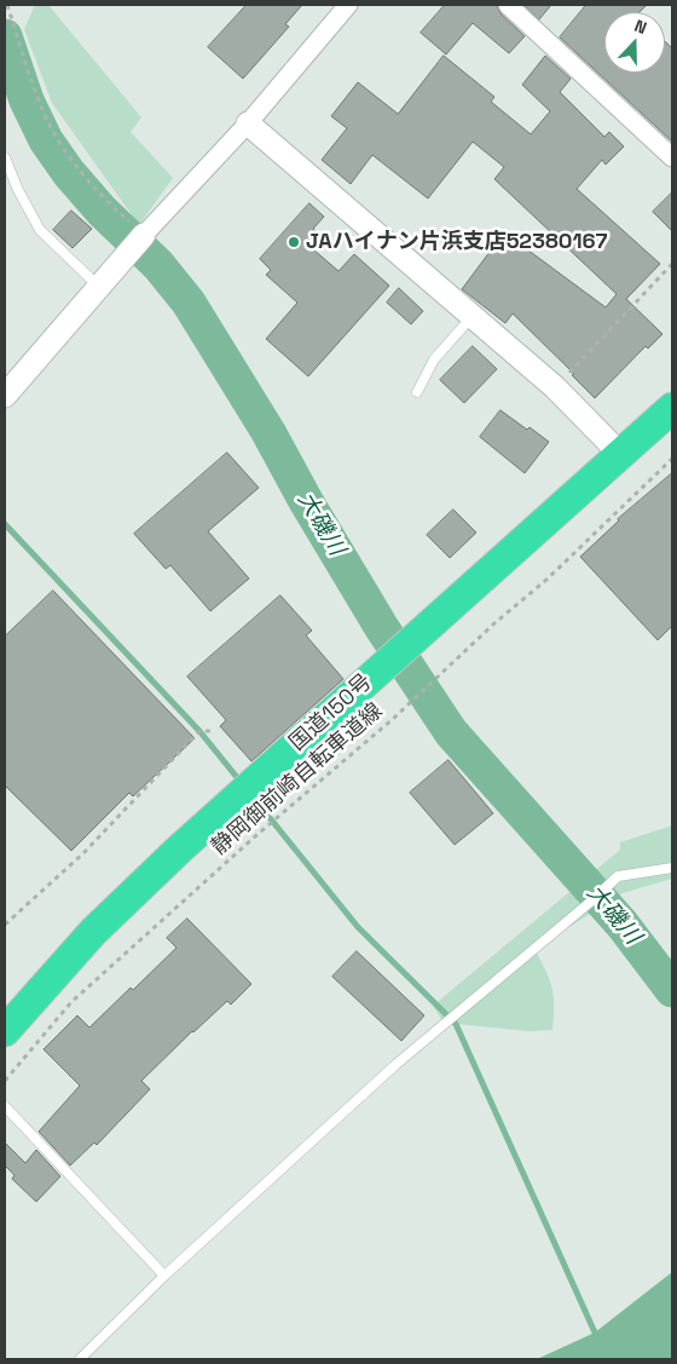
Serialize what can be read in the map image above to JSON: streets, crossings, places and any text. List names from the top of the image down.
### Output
{
  "streets": {
    "highway": ["国道150号"],
    "path": ["静岡御前崎自転車道線"]
  },
  "water": ["大磯川"],
  "places": ["JAハイナン片浜支店52380167"],
  "north": "top"
}
